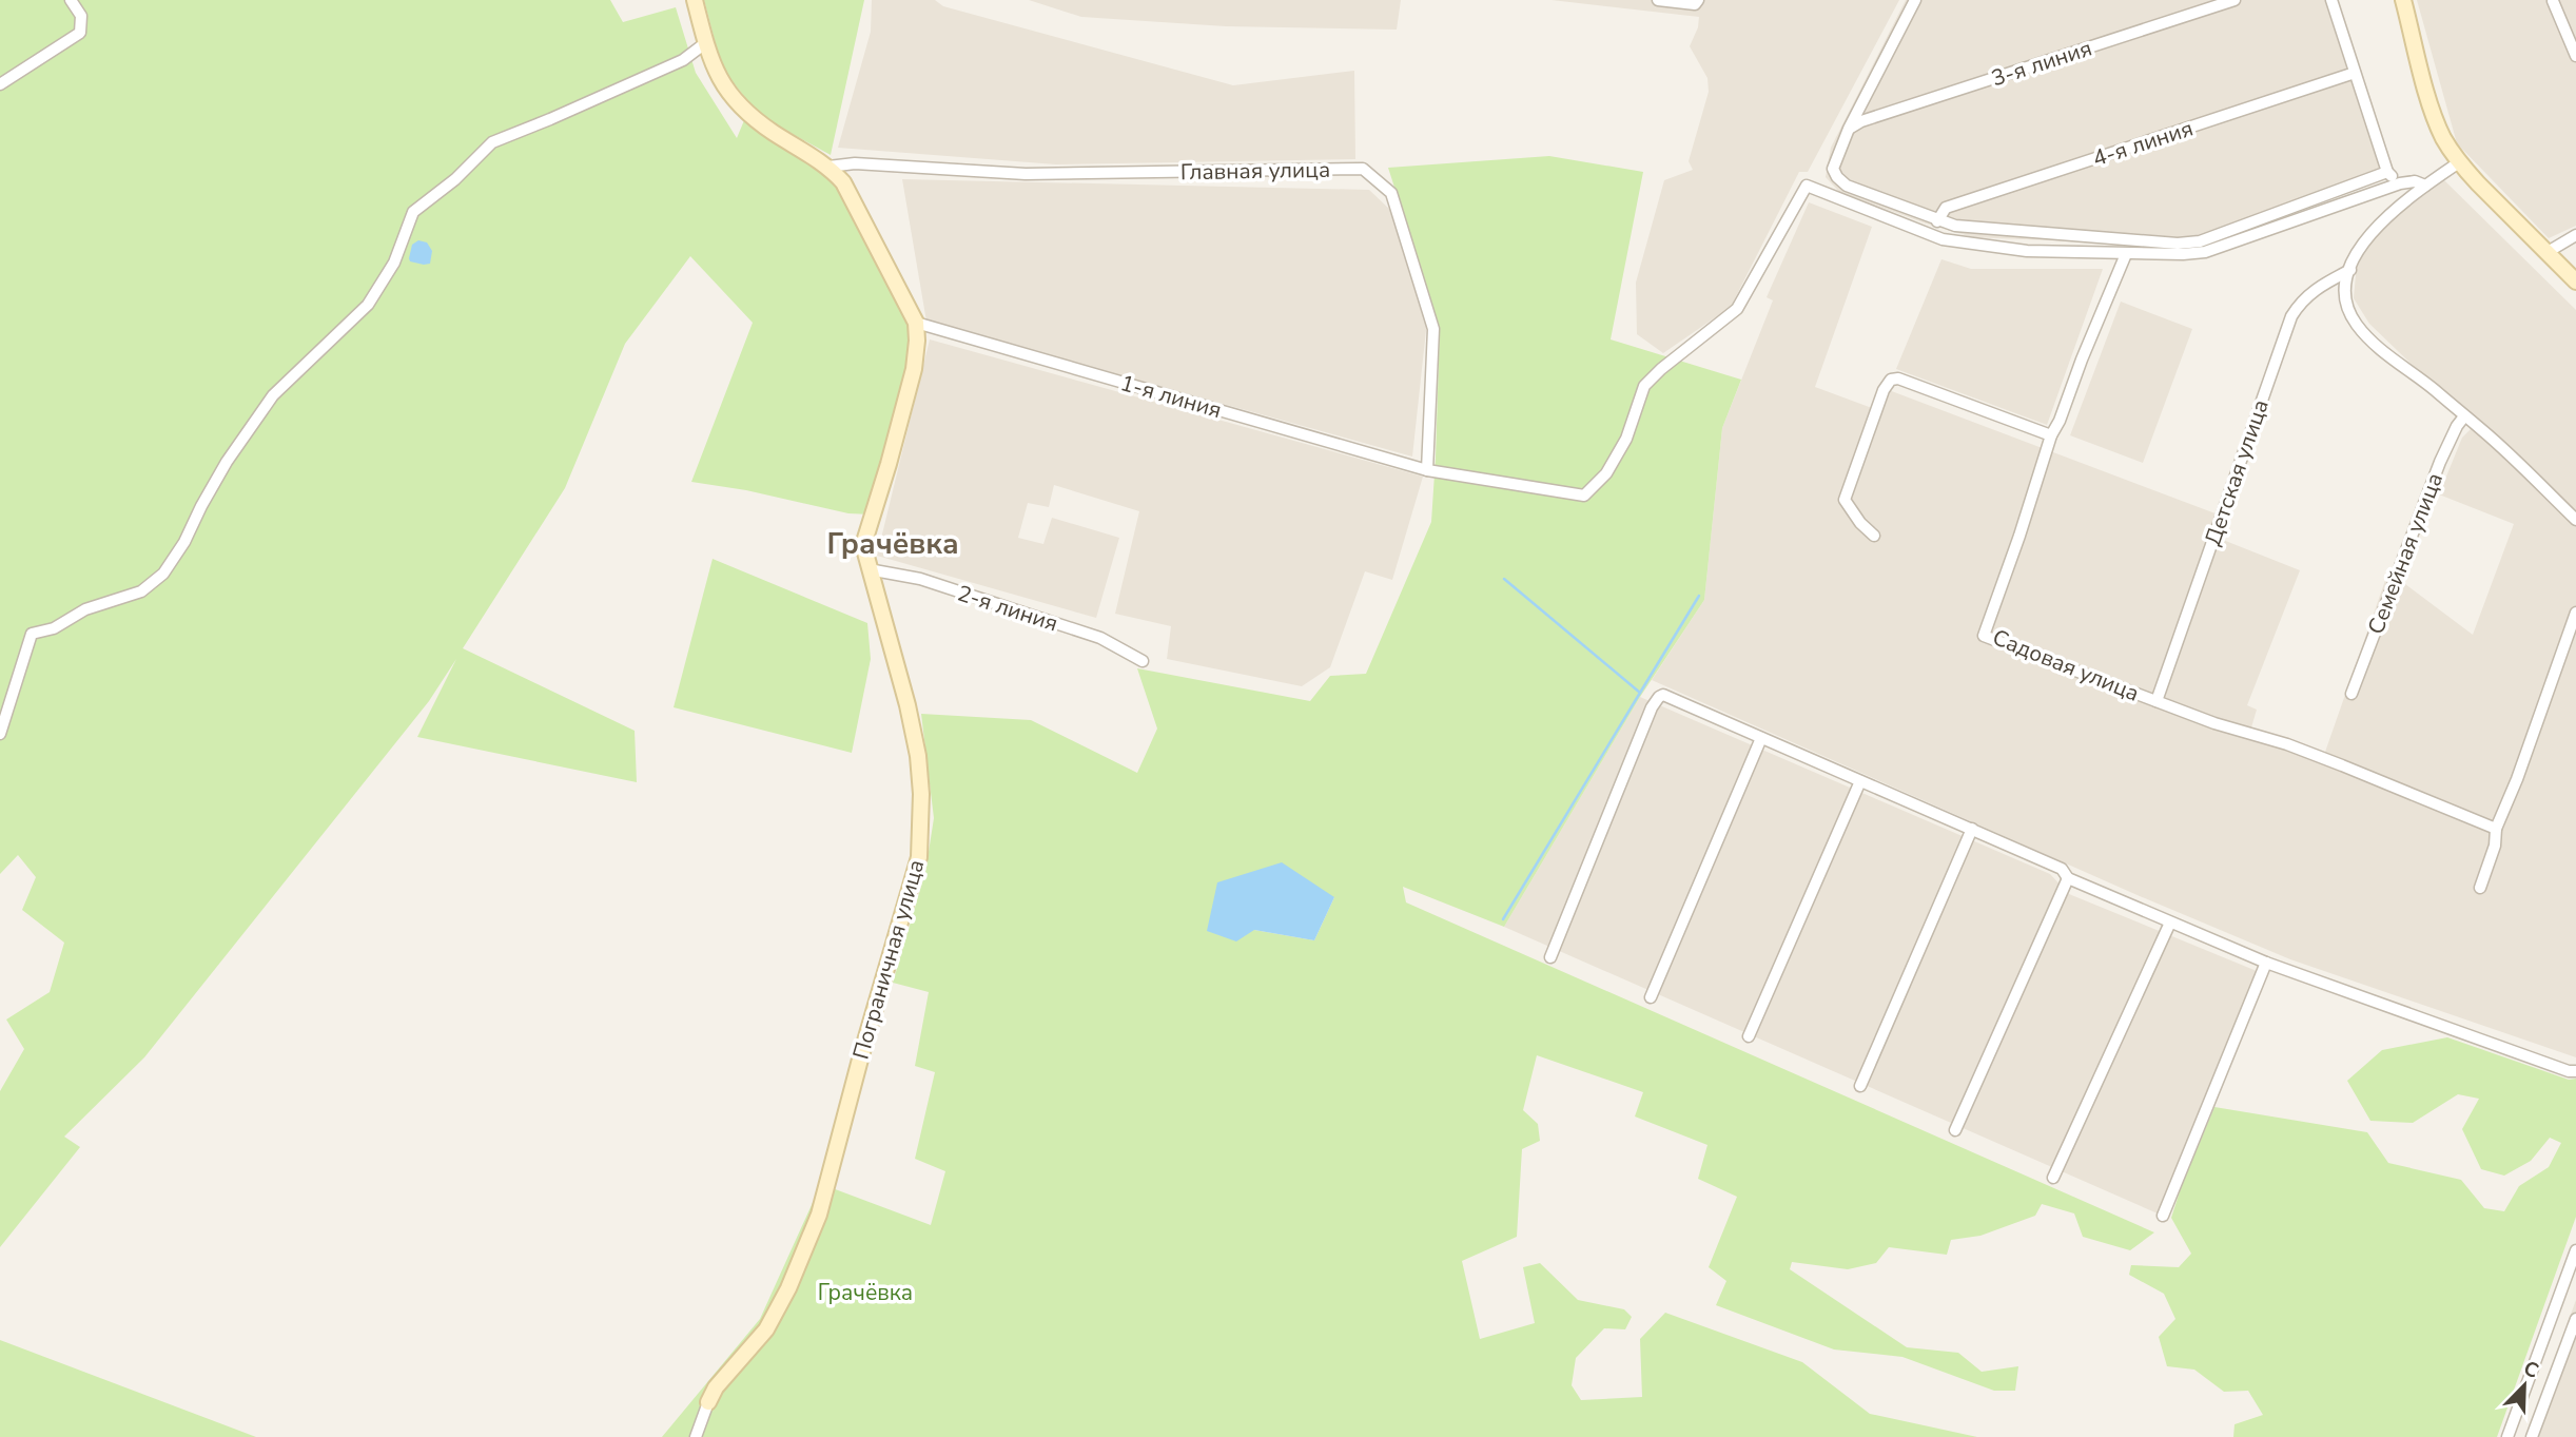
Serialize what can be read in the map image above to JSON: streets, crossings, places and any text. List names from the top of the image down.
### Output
{
  "streets": {
    "street": [
      "3-я линия",
      "4-я линия",
      "Главная улица",
      "1-я линия",
      "Детская улица",
      "Семейная улица",
      "2-я линия",
      "Садовая улица",
      "Пограничная улица"
    ]
  },
  "crossings": [
    ["Главная улица", "1-я линия"],
    ["Главная улица", "Пограничная улица"],
    ["1-я линия", "Садовая улица"],
    ["1-я линия", "Пограничная улица"],
    ["Детская улица", "Садовая улица"],
    ["2-я линия", "Пограничная улица"]
  ],
  "districts": ["Грачёвка"],
  "parks": ["Грачёвка"],
  "north": "top right"
}
